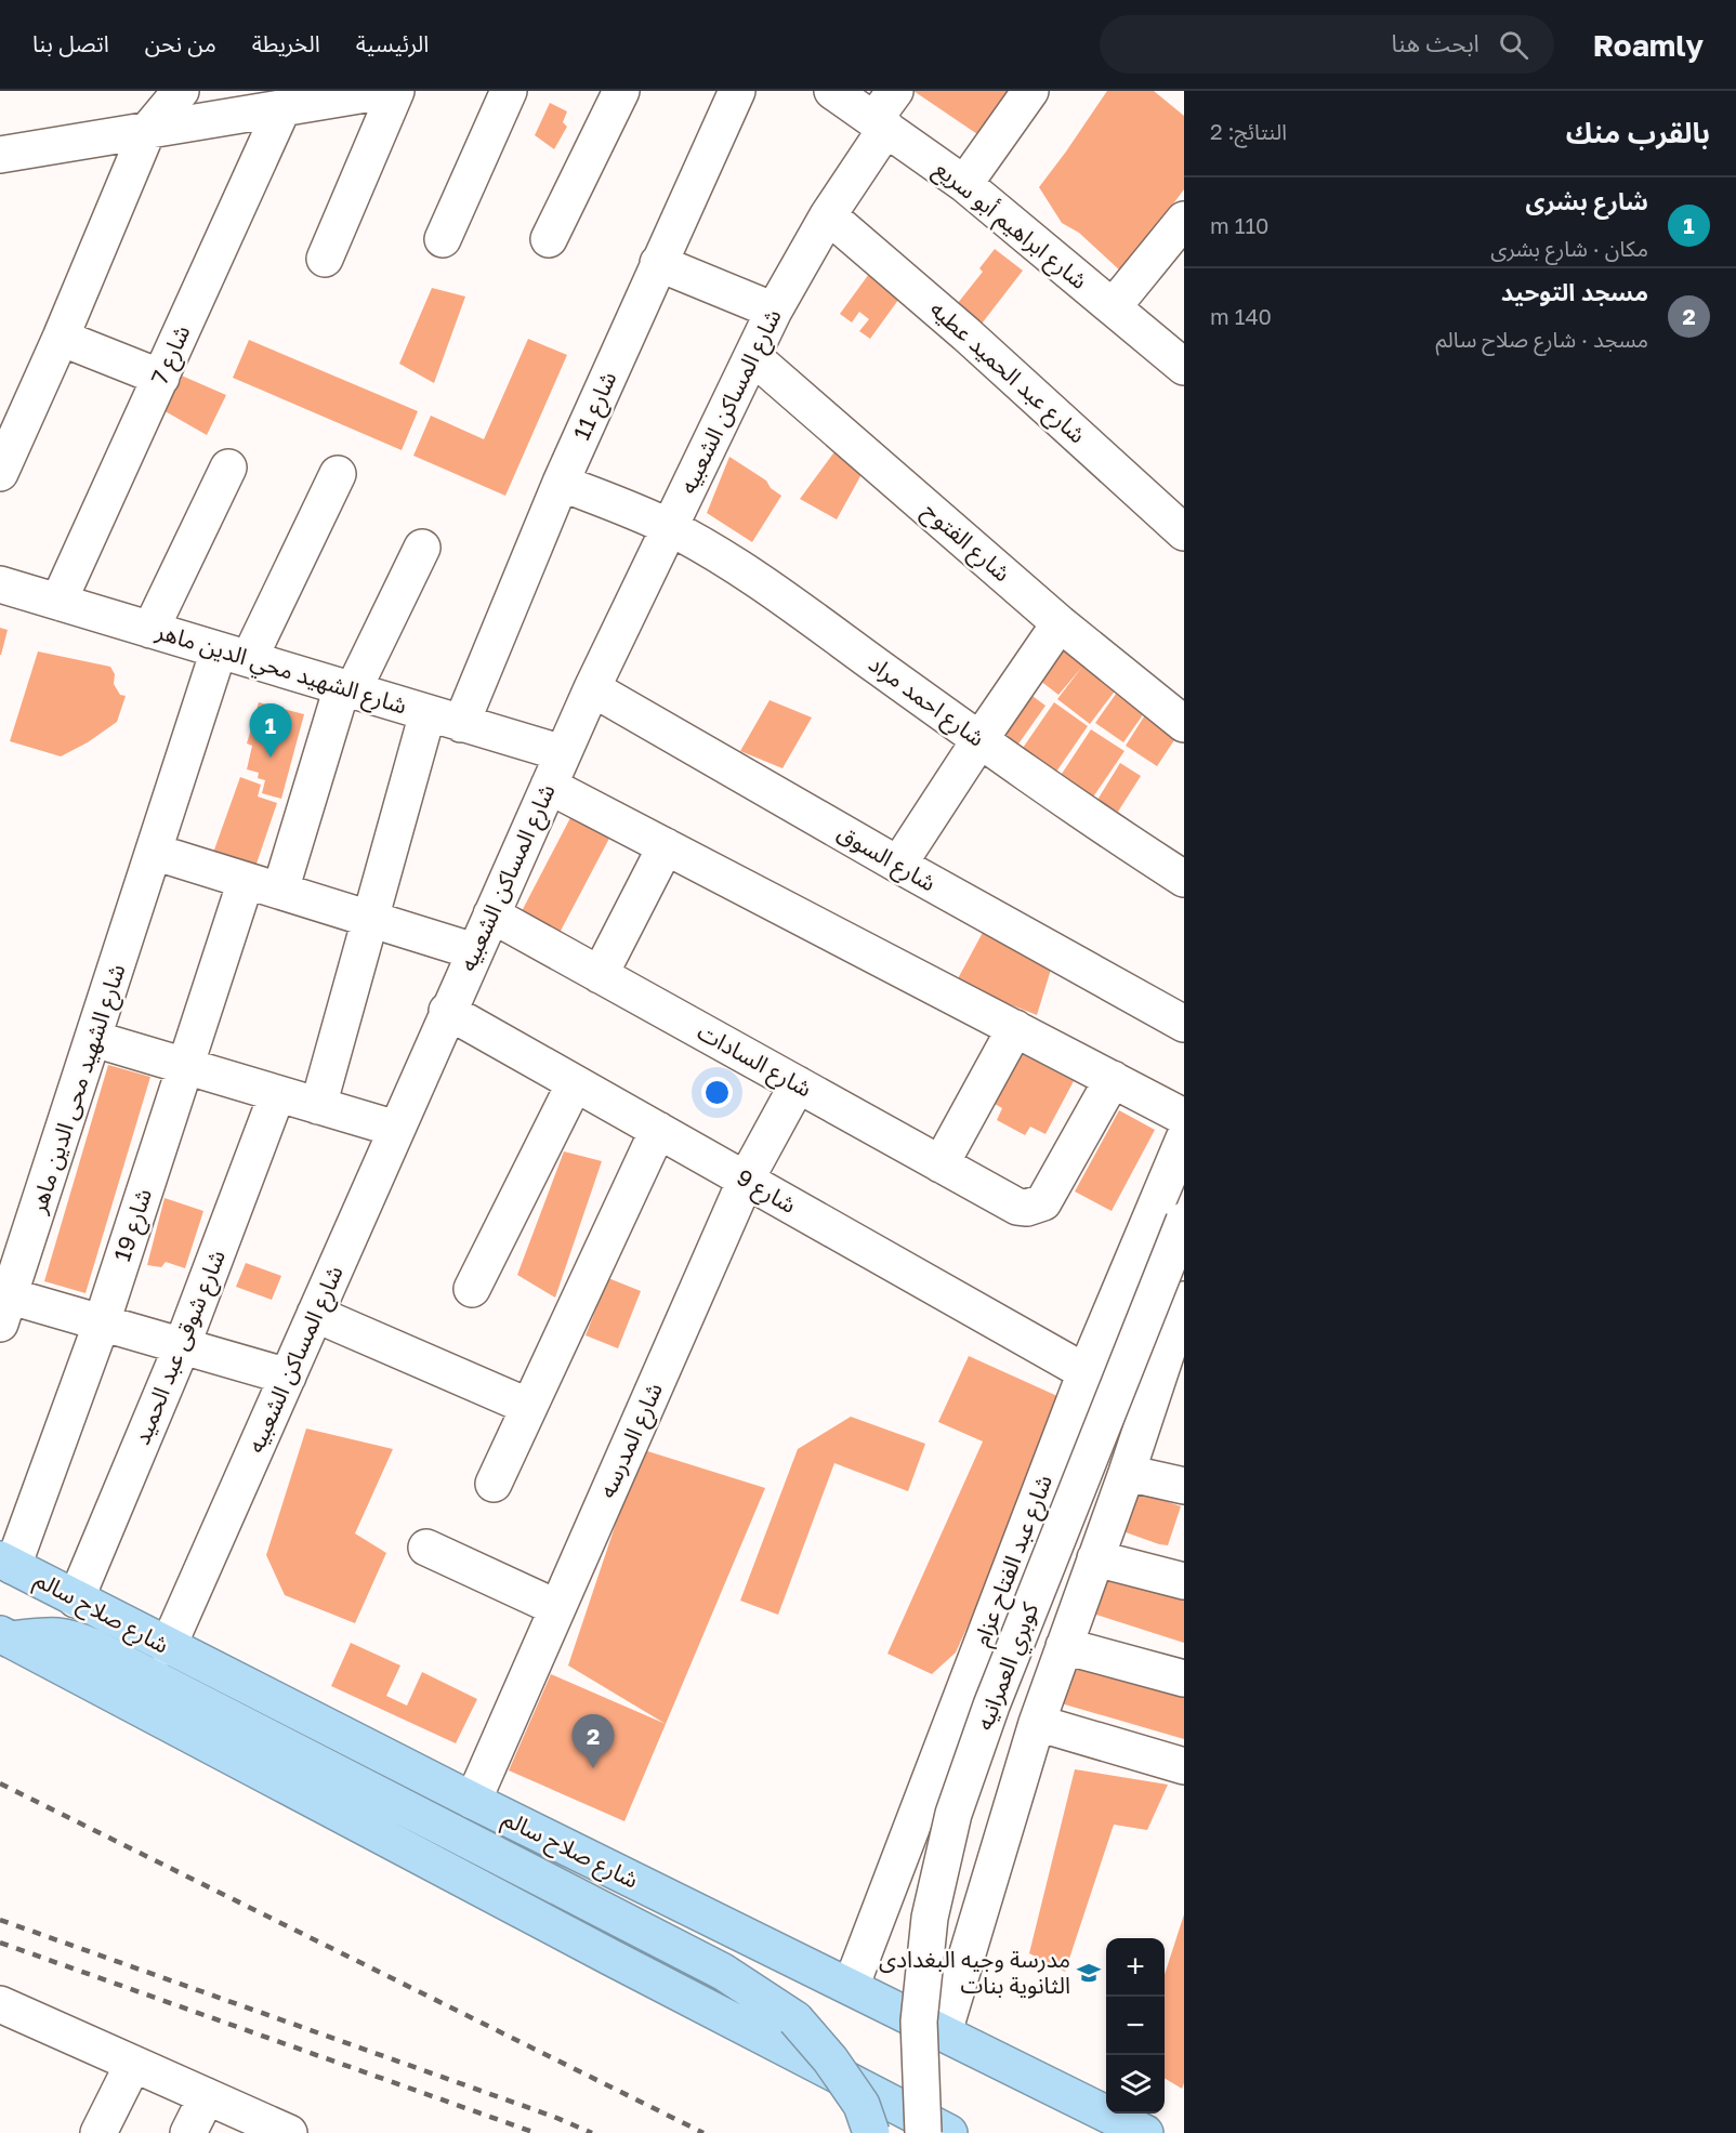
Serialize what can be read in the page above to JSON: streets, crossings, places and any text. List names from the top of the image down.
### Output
{
  "streets": {
    "highway": ["شارع صلاح سالم"],
    "street": [
      "شارع ابراهيم أبو سريع",
      "شارع 7",
      "شارع عبد الحميد عطيه",
      "شارع المساكن الشعبيه",
      "شارع 11",
      "شارع الفتوح",
      "شارع الشهيد محي الدين ماهر",
      "شارع احمد مراد",
      "شارع السوق",
      "شارع السادات",
      "شارع الشهيد محى الدين ماهر",
      "شارع 9",
      "شارع 19",
      "شارع شوقى عبد الحميد",
      "شارع المدرسه",
      "شارع عبد الفتاح عزام",
      "كوبري العمرانيه"
    ]
  },
  "crossings": [
    ["شارع ابراهيم أبو سريع", "شارع المساكن الشعبيه"],
    ["شارع 7", "شارع الشهيد محي الدين ماهر"],
    ["شارع عبد الحميد عطيه", "شارع المساكن الشعبيه"],
    ["شارع المساكن الشعبيه", "شارع الفتوح"],
    ["شارع المساكن الشعبيه", "شارع الشهيد محي الدين ماهر"],
    ["شارع المساكن الشعبيه", "شارع احمد مراد"],
    ["شارع المساكن الشعبيه", "شارع السوق"],
    ["شارع المساكن الشعبيه", "شارع السادات"],
    ["شارع المساكن الشعبيه", "شارع 9"],
    ["شارع المساكن الشعبيه", "شارع صلاح سالم"],
    ["شارع 11", "شارع الشهيد محي الدين ماهر"],
    ["شارع 11", "شارع احمد مراد"],
    ["شارع الشهيد محي الدين ماهر", "شارع السادات"],
    ["شارع الشهيد محي الدين ماهر", "شارع الشهيد محى الدين ماهر"],
    ["شارع السادات", "شارع المدرسه"],
    ["شارع 9", "شارع المدرسه"],
    ["شارع 9", "شارع عبد الفتاح عزام"],
    ["شارع 19", "شارع صلاح سالم"],
    ["شارع شوقى عبد الحميد", "شارع صلاح سالم"],
    ["شارع المدرسه", "شارع صلاح سالم"],
    ["شارع عبد الفتاح عزام", "شارع صلاح سالم"]
  ],
  "places": {
    "school or university": ["مدرسة وجيه البغدادى الثانوية بنات"]
  },
  "page": {
    "header": "Roamly",
    "search": "ابحث هنا",
    "nav": [
      "الرئيسية",
      "الخريطة",
      "من نحن",
      "اتصل بنا"
    ],
    "heading": ["بالقرب منك", "النتائج: 2"],
    "list": [
      {
        "mark": "1",
        "name": "شارع بشرى",
        "note": "مكان · شارع بشرى",
        "value": "110 m"
      },
      {
        "mark": "2",
        "name": "مسجد التوحيد",
        "note": "مسجد · شارع صلاح سالم",
        "value": "140 m"
      }
    ],
    "pins": ["1", "2"],
    "map_buttons": ["+", "−"]
  }
}
